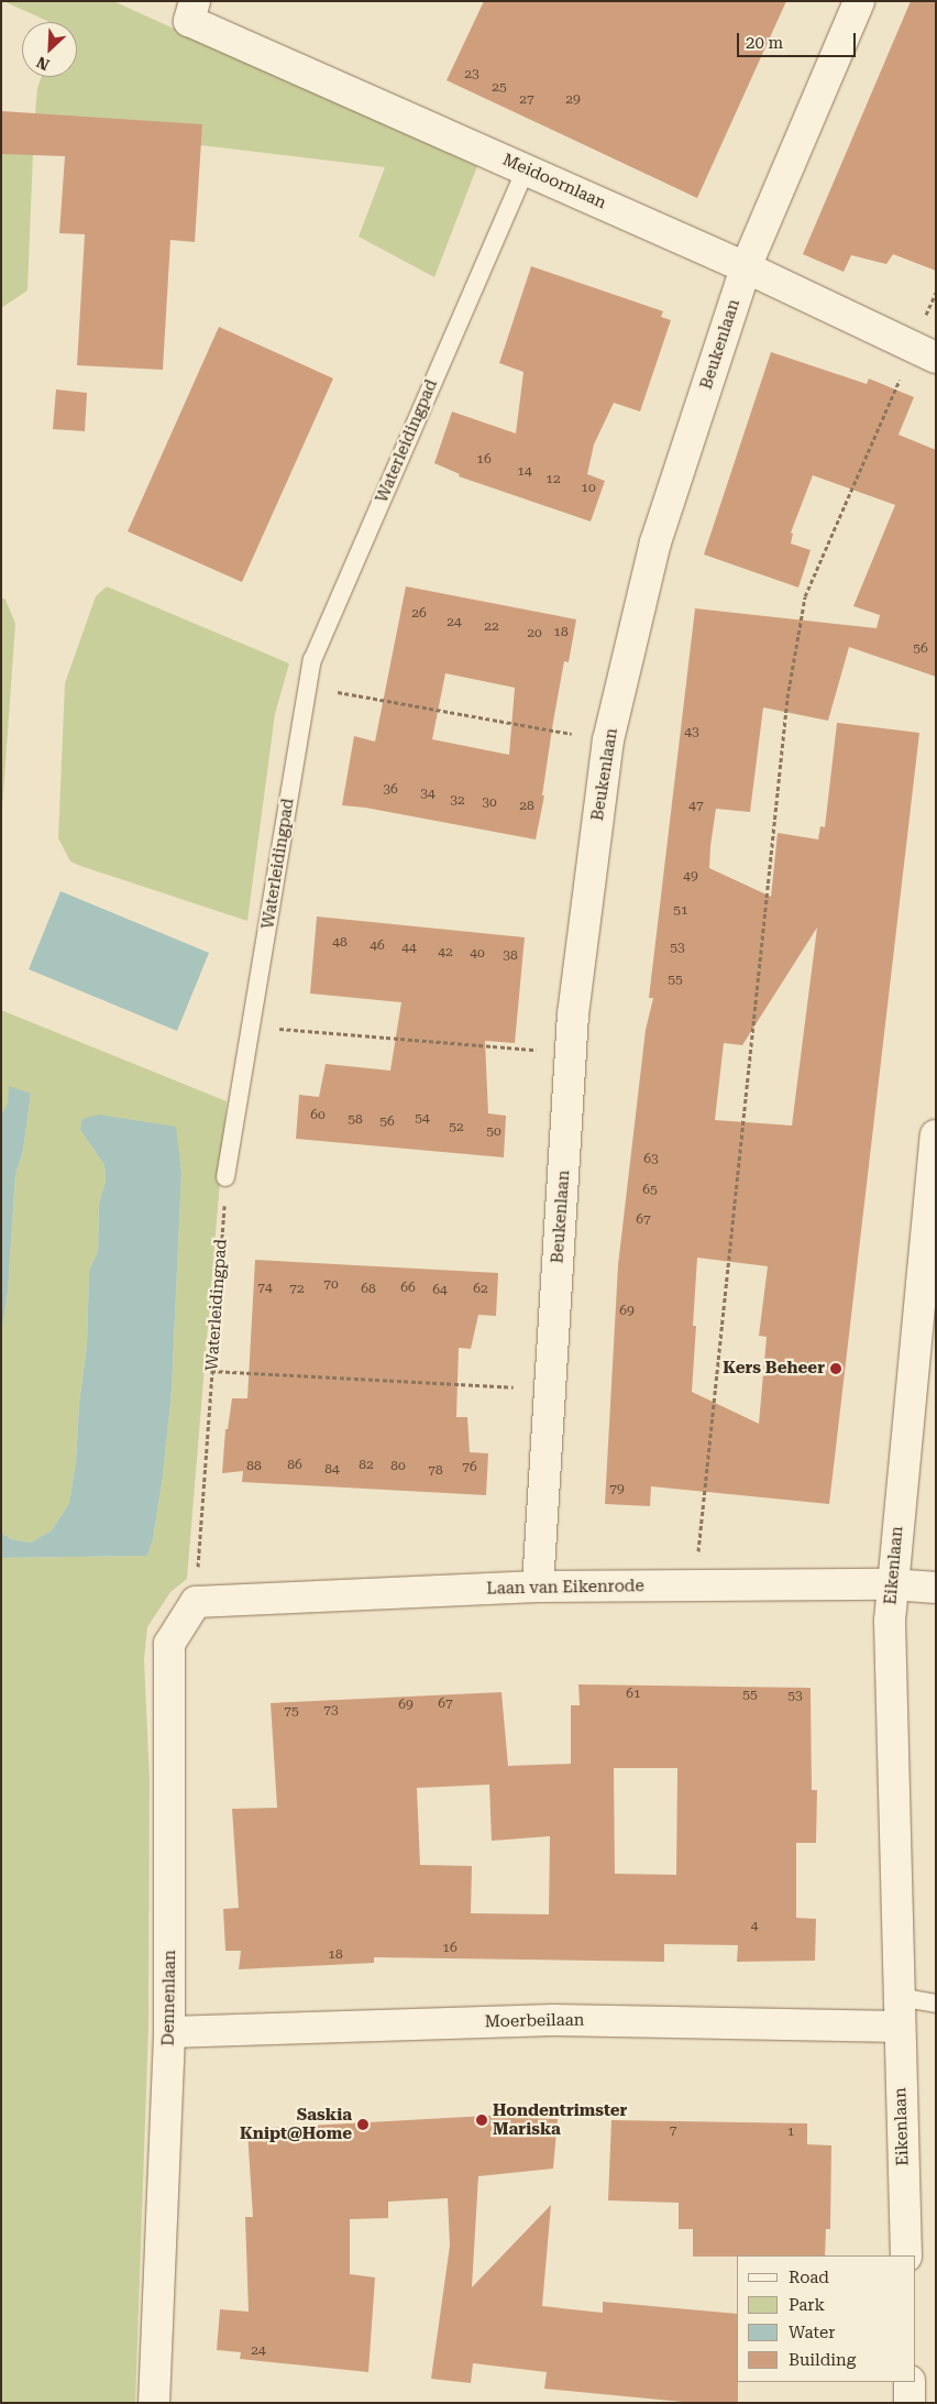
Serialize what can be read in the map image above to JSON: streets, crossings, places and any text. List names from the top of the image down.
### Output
{
  "streets": {
    "street": [
      "Meidoornlaan",
      "Beukenlaan",
      "Eikenlaan",
      "Laan van Eikenrode",
      "Dennenlaan",
      "Moerbeilaan"
    ],
    "lane": ["Waterleidingpad"]
  },
  "crossings": [
    ["Meidoornlaan", "Beukenlaan"],
    ["Meidoornlaan", "Waterleidingpad"],
    ["Beukenlaan", "Laan van Eikenrode"],
    ["Waterleidingpad", "Laan van Eikenrode"],
    ["Waterleidingpad", "Dennenlaan"],
    ["Eikenlaan", "Laan van Eikenrode"],
    ["Eikenlaan", "Moerbeilaan"],
    ["Laan van Eikenrode", "Dennenlaan"],
    ["Dennenlaan", "Moerbeilaan"]
  ],
  "places": ["Kers Beheer", "Hondentrimster Mariska", "Saskia Knipt@Home"],
  "house_numbers": [
    "23",
    "25",
    "27",
    "29",
    "16",
    "14",
    "12",
    "10",
    "26",
    "24",
    "22",
    "18",
    "20",
    "56",
    "43",
    "36",
    "34",
    "32",
    "30",
    "28",
    "47",
    "49",
    "51",
    "48",
    "46",
    "44",
    "53",
    "42",
    "40",
    "38",
    "55",
    "60",
    "54",
    "58",
    "56",
    "52",
    "50",
    "63",
    "65",
    "67",
    "70",
    "74",
    "66",
    "72",
    "68",
    "62",
    "64",
    "69",
    "86",
    "82",
    "88",
    "80",
    "76",
    "84",
    "78",
    "79",
    "61",
    "55",
    "53",
    "67",
    "69",
    "73",
    "75",
    "4",
    "16",
    "18",
    "7",
    "1",
    "24"
  ],
  "legend": [
    "Road",
    "Park",
    "Water",
    "Building"
  ],
  "scale_bar": "20 m",
  "north": "bottom left"
}
